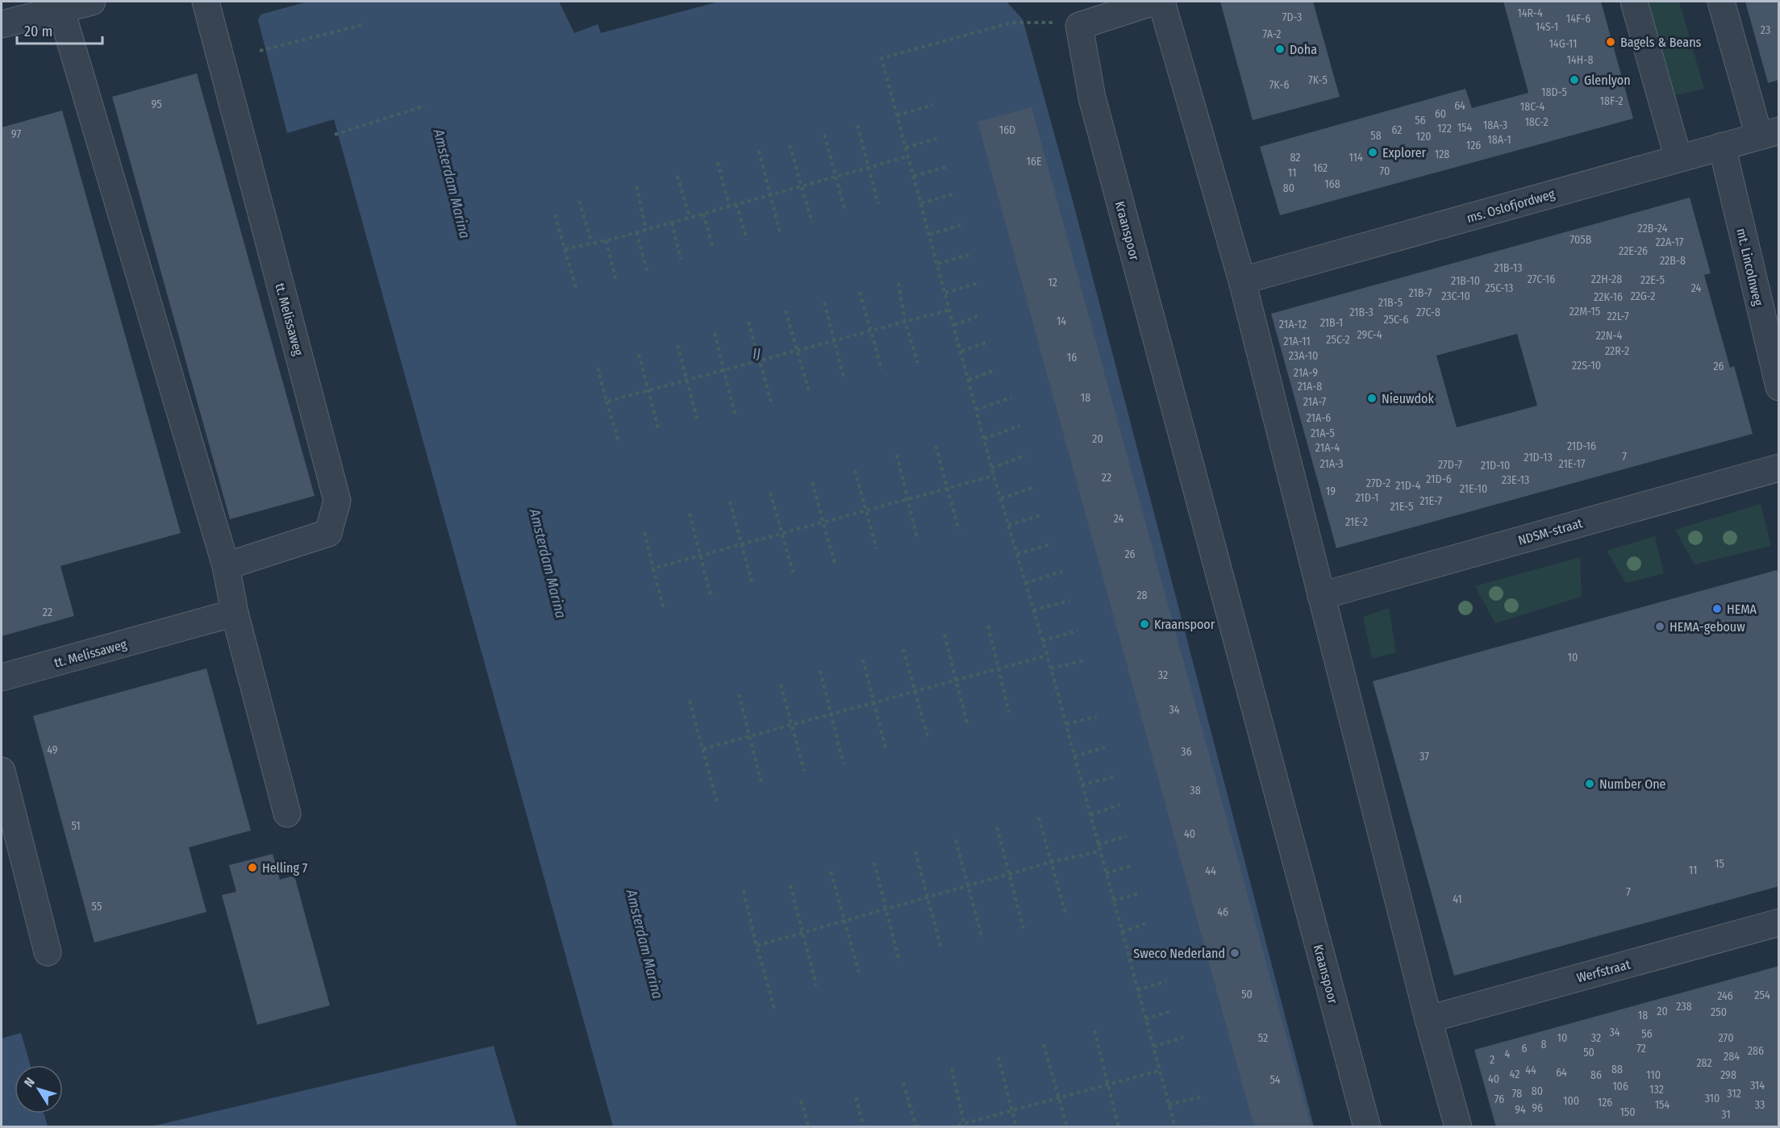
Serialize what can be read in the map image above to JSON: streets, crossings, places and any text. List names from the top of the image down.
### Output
{
  "streets": {
    "street": [
      "ms. Oslofjordweg",
      "Kraanspoor",
      "mt. Lincolnweg",
      "tt. Melissaweg",
      "NDSM-straat",
      "Werfstraat"
    ]
  },
  "crossings": [
    ["ms. Oslofjordweg", "mt. Lincolnweg"]
  ],
  "water": ["Amsterdam Marina", "IJ"],
  "places": [
    "Bagels & Beans",
    "Doha",
    "Glenlyon",
    "Explorer",
    "Nieuwdok",
    "HEMA",
    "Kraanspoor",
    "HEMA-gebouw",
    "Number One",
    "Helling 7",
    "Sweco Nederland"
  ],
  "house_numbers": [
    "14R-4",
    "7D-3",
    "14F-6",
    "14S-1",
    "23",
    "7A-2",
    "14G-11",
    "14H-8",
    "7K-5",
    "7K-6",
    "18D-5",
    "18F-2",
    "95",
    "64",
    "18C-4",
    "60",
    "56",
    "18C-2",
    "18A-3",
    "154",
    "122",
    "16D",
    "62",
    "97",
    "58",
    "120",
    "18A-1",
    "126",
    "128",
    "82",
    "114",
    "16E",
    "162",
    "70",
    "11",
    "168",
    "80",
    "22B-24",
    "705B",
    "22A-17",
    "22E-26",
    "22B-8",
    "21B-13",
    "27C-16",
    "22H-28",
    "22E-5",
    "21B-10",
    "12",
    "25C-13",
    "24",
    "21B-7",
    "23C-10",
    "22G-2",
    "22K-16",
    "21B-5",
    "22M-15",
    "21B-3",
    "27C-8",
    "22L-7",
    "25C-6",
    "14",
    "21B-1",
    "21A-12",
    "29C-4",
    "22N-4",
    "25C-2",
    "21A-11",
    "22R-2",
    "23A-10",
    "16",
    "22S-10",
    "26",
    "21A-9",
    "21A-8",
    "18",
    "21A-7",
    "21A-6",
    "21A-5",
    "20",
    "21D-16",
    "21A-4",
    "7",
    "21D-13",
    "21A-3",
    "21E-17",
    "27D-7",
    "21D-10",
    "22",
    "21D-6",
    "23E-13",
    "27D-2",
    "21D-4",
    "21E-10",
    "19",
    "21D-1",
    "21E-7",
    "21E-5",
    "24",
    "21E-2",
    "26",
    "28",
    "22",
    "10",
    "32",
    "34",
    "49",
    "36",
    "37",
    "38",
    "51",
    "40",
    "15",
    "11",
    "44",
    "7",
    "41",
    "55",
    "46",
    "50",
    "254",
    "246",
    "238",
    "20",
    "250",
    "18",
    "34",
    "56",
    "52",
    "10",
    "32",
    "270",
    "8",
    "6",
    "72",
    "286",
    "50",
    "4",
    "284",
    "2",
    "282",
    "88",
    "44",
    "64",
    "42",
    "86",
    "110",
    "298",
    "40",
    "54",
    "314",
    "106",
    "132",
    "80",
    "78",
    "312",
    "310",
    "76",
    "100",
    "126",
    "154",
    "33",
    "96",
    "94",
    "150",
    "31"
  ],
  "scale_bar": "20 m",
  "north": "top left"
}
